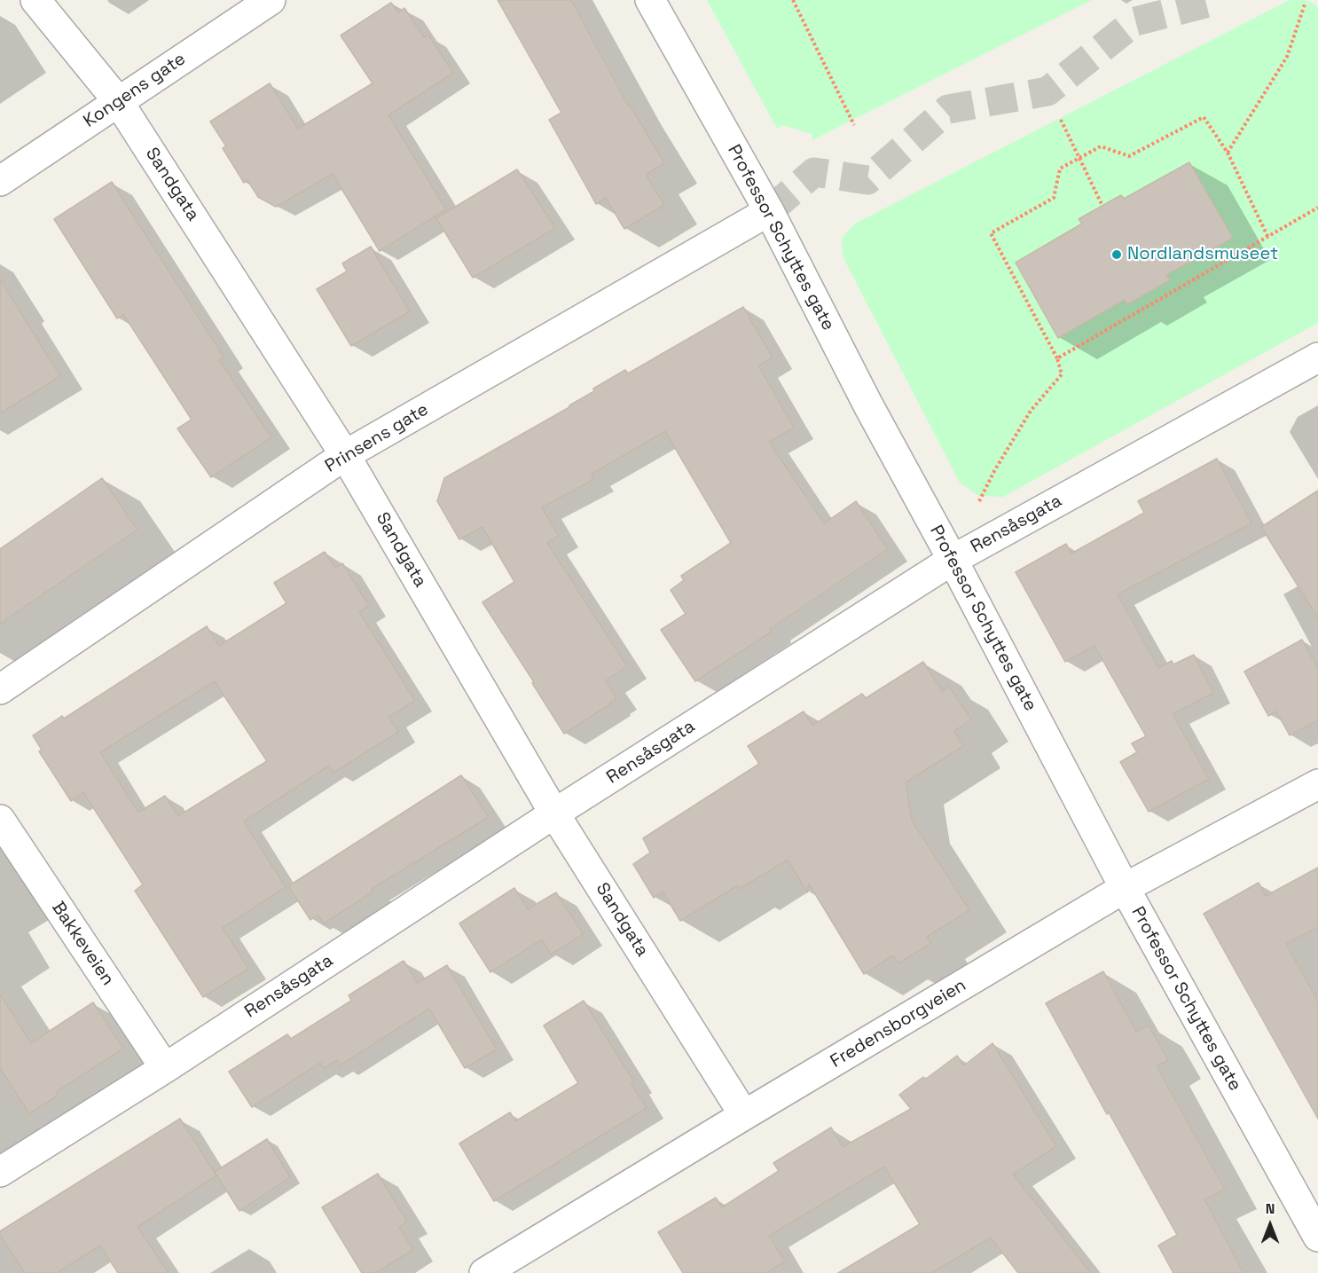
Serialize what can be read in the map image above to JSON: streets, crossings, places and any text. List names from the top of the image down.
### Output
{
  "streets": {
    "street": [
      "Kongens gate",
      "Sandgata",
      "Professor Schyttes gate",
      "Prinsens gate",
      "Rensåsgata",
      "Bakkeveien",
      "Fredensborgveien"
    ]
  },
  "crossings": [
    ["Kongens gate", "Sandgata"],
    ["Sandgata", "Prinsens gate"],
    ["Sandgata", "Rensåsgata"],
    ["Sandgata", "Fredensborgveien"],
    ["Professor Schyttes gate", "Prinsens gate"],
    ["Professor Schyttes gate", "Rensåsgata"],
    ["Professor Schyttes gate", "Fredensborgveien"],
    ["Rensåsgata", "Bakkeveien"]
  ],
  "places": ["Nordlandsmuseet"],
  "north": "top"
}
